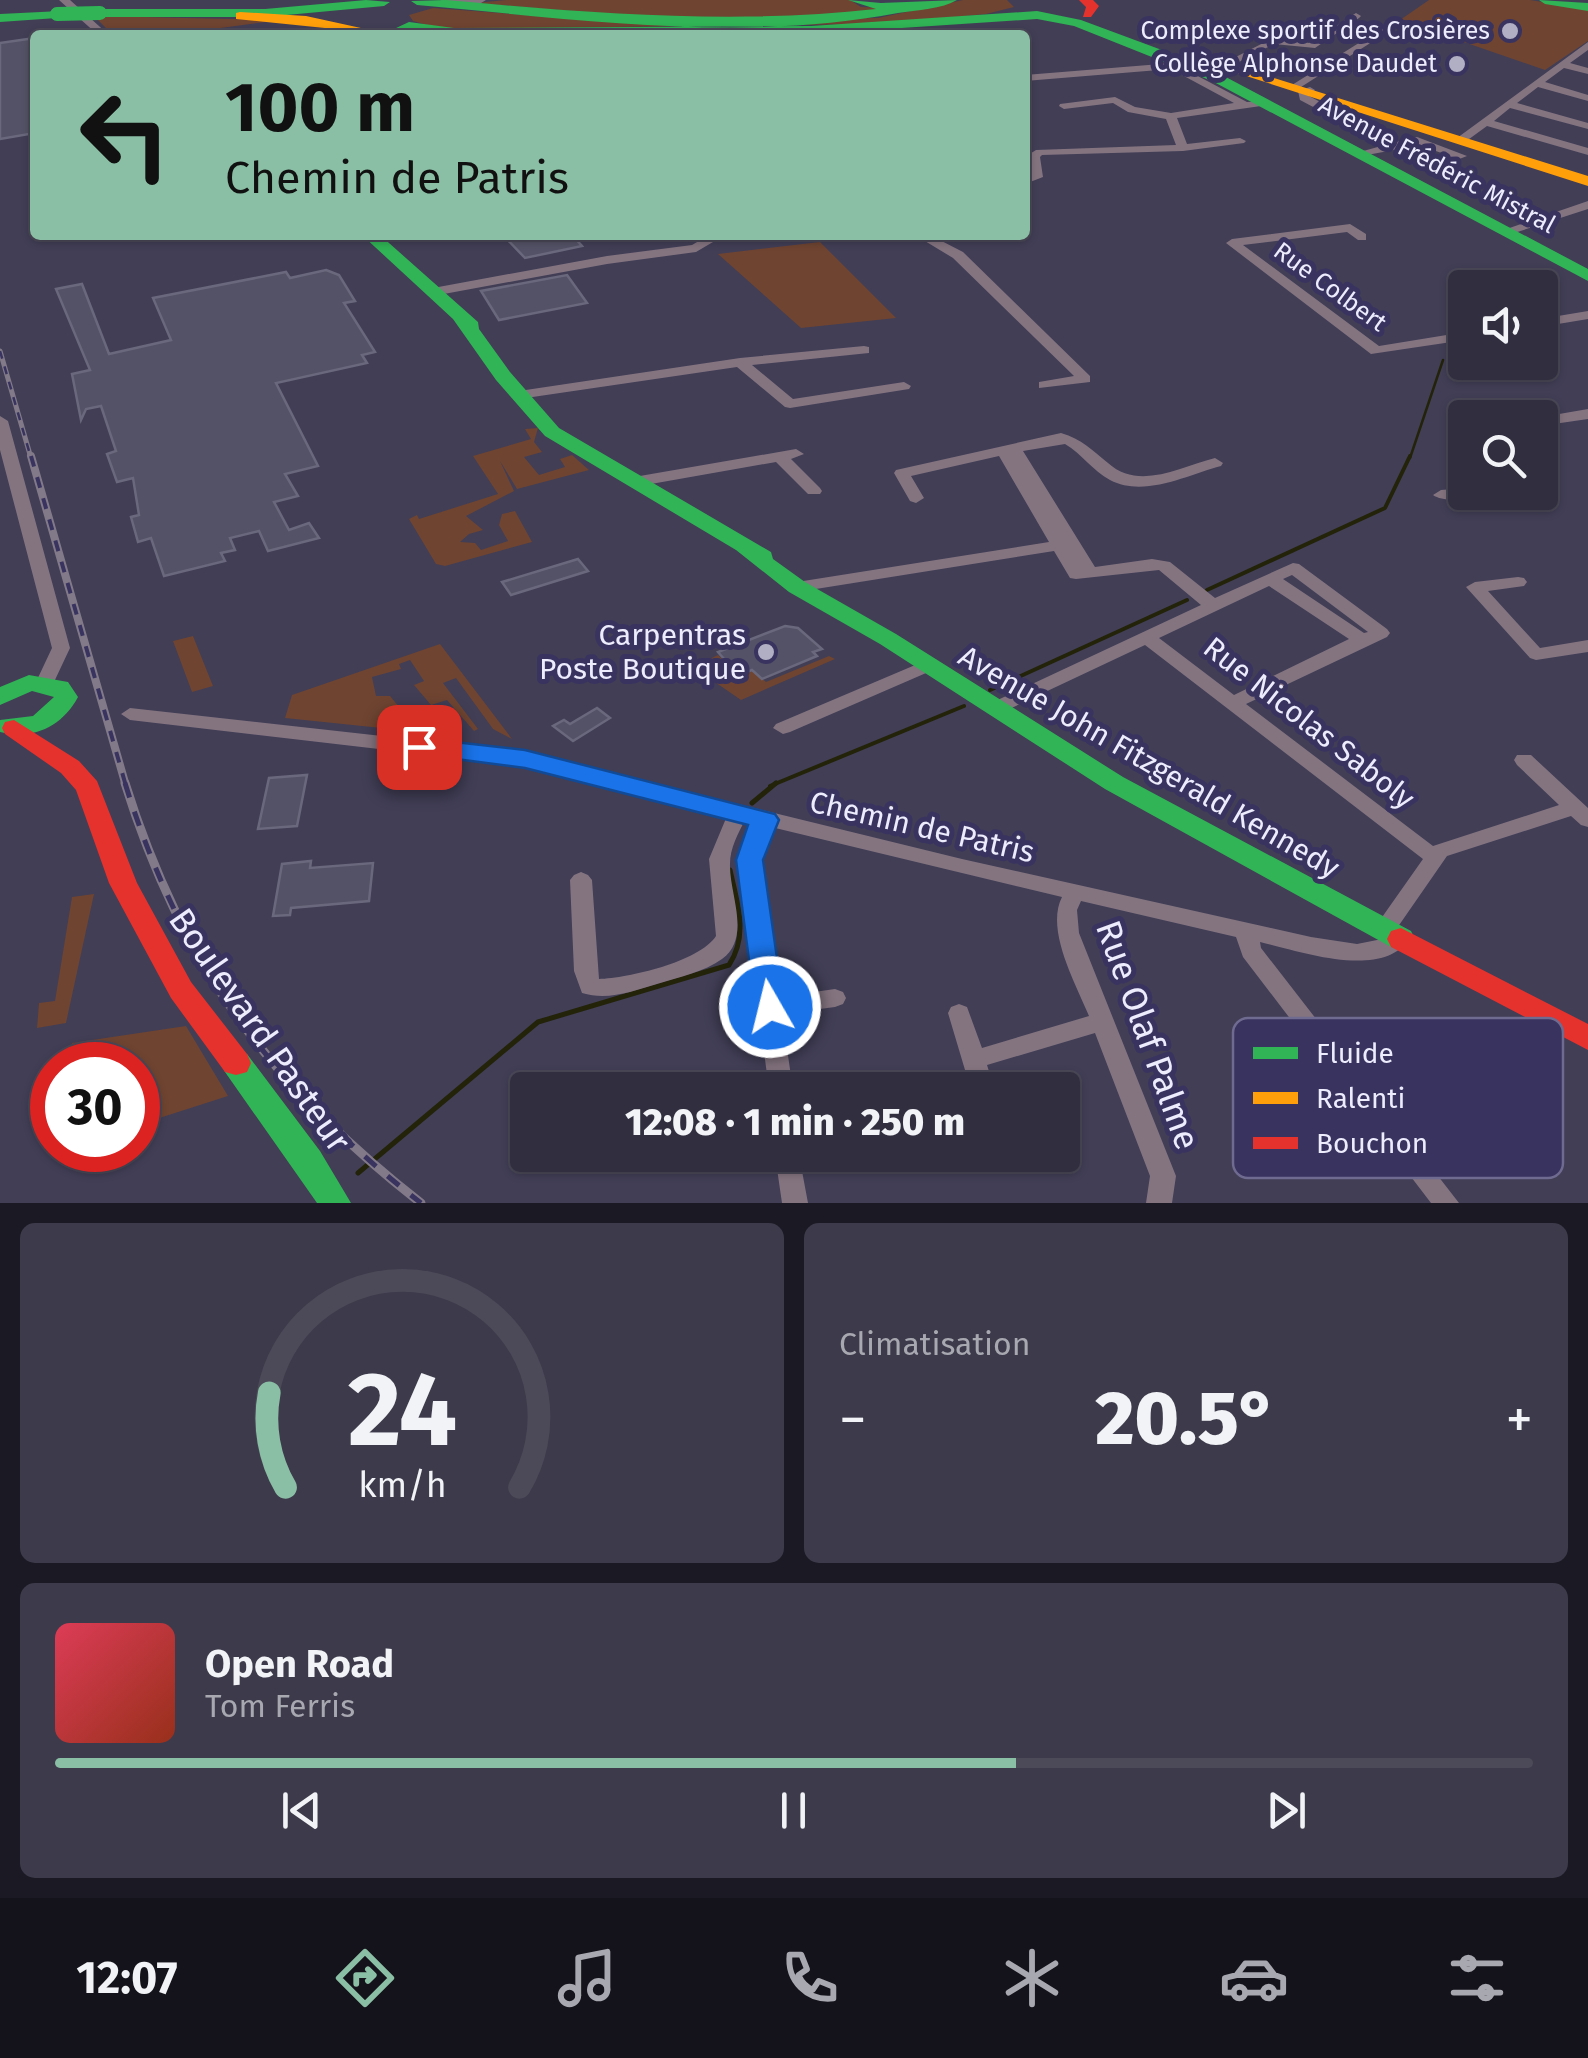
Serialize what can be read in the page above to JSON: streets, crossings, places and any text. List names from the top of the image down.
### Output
{
  "streets": {
    "main road": ["Avenue Frédéric Mistral", "Avenue John Fitzgerald Kennedy", "Boulevard Pasteur"],
    "street": [
      "Rue Colbert",
      "Rue Nicolas Saboly",
      "Chemin de Patris",
      "Rue Olaf Palme"
    ]
  },
  "crossings": [
    ["Avenue John Fitzgerald Kennedy", "Chemin de Patris"],
    ["Chemin de Patris", "Rue Olaf Palme"]
  ],
  "places": ["Complexe sportif des Crosières", "Collège Alphonse Daudet", "Carpentras Poste Boutique"],
  "legend": ["Fluide", "Ralenti", "Bouchon"],
  "page": {
    "turn": ["100 m", "Chemin de Patris"],
    "limit": "30",
    "trip": "12:08 · 1 min · 250 m",
    "tile": "Climatisation",
    "heat": ["−", "20.5°", "+"],
    "song": ["Open Road", "Tom Ferris"],
    "tabs": "12:07",
    "gauge": ["24", "km/h"]
  }
}
